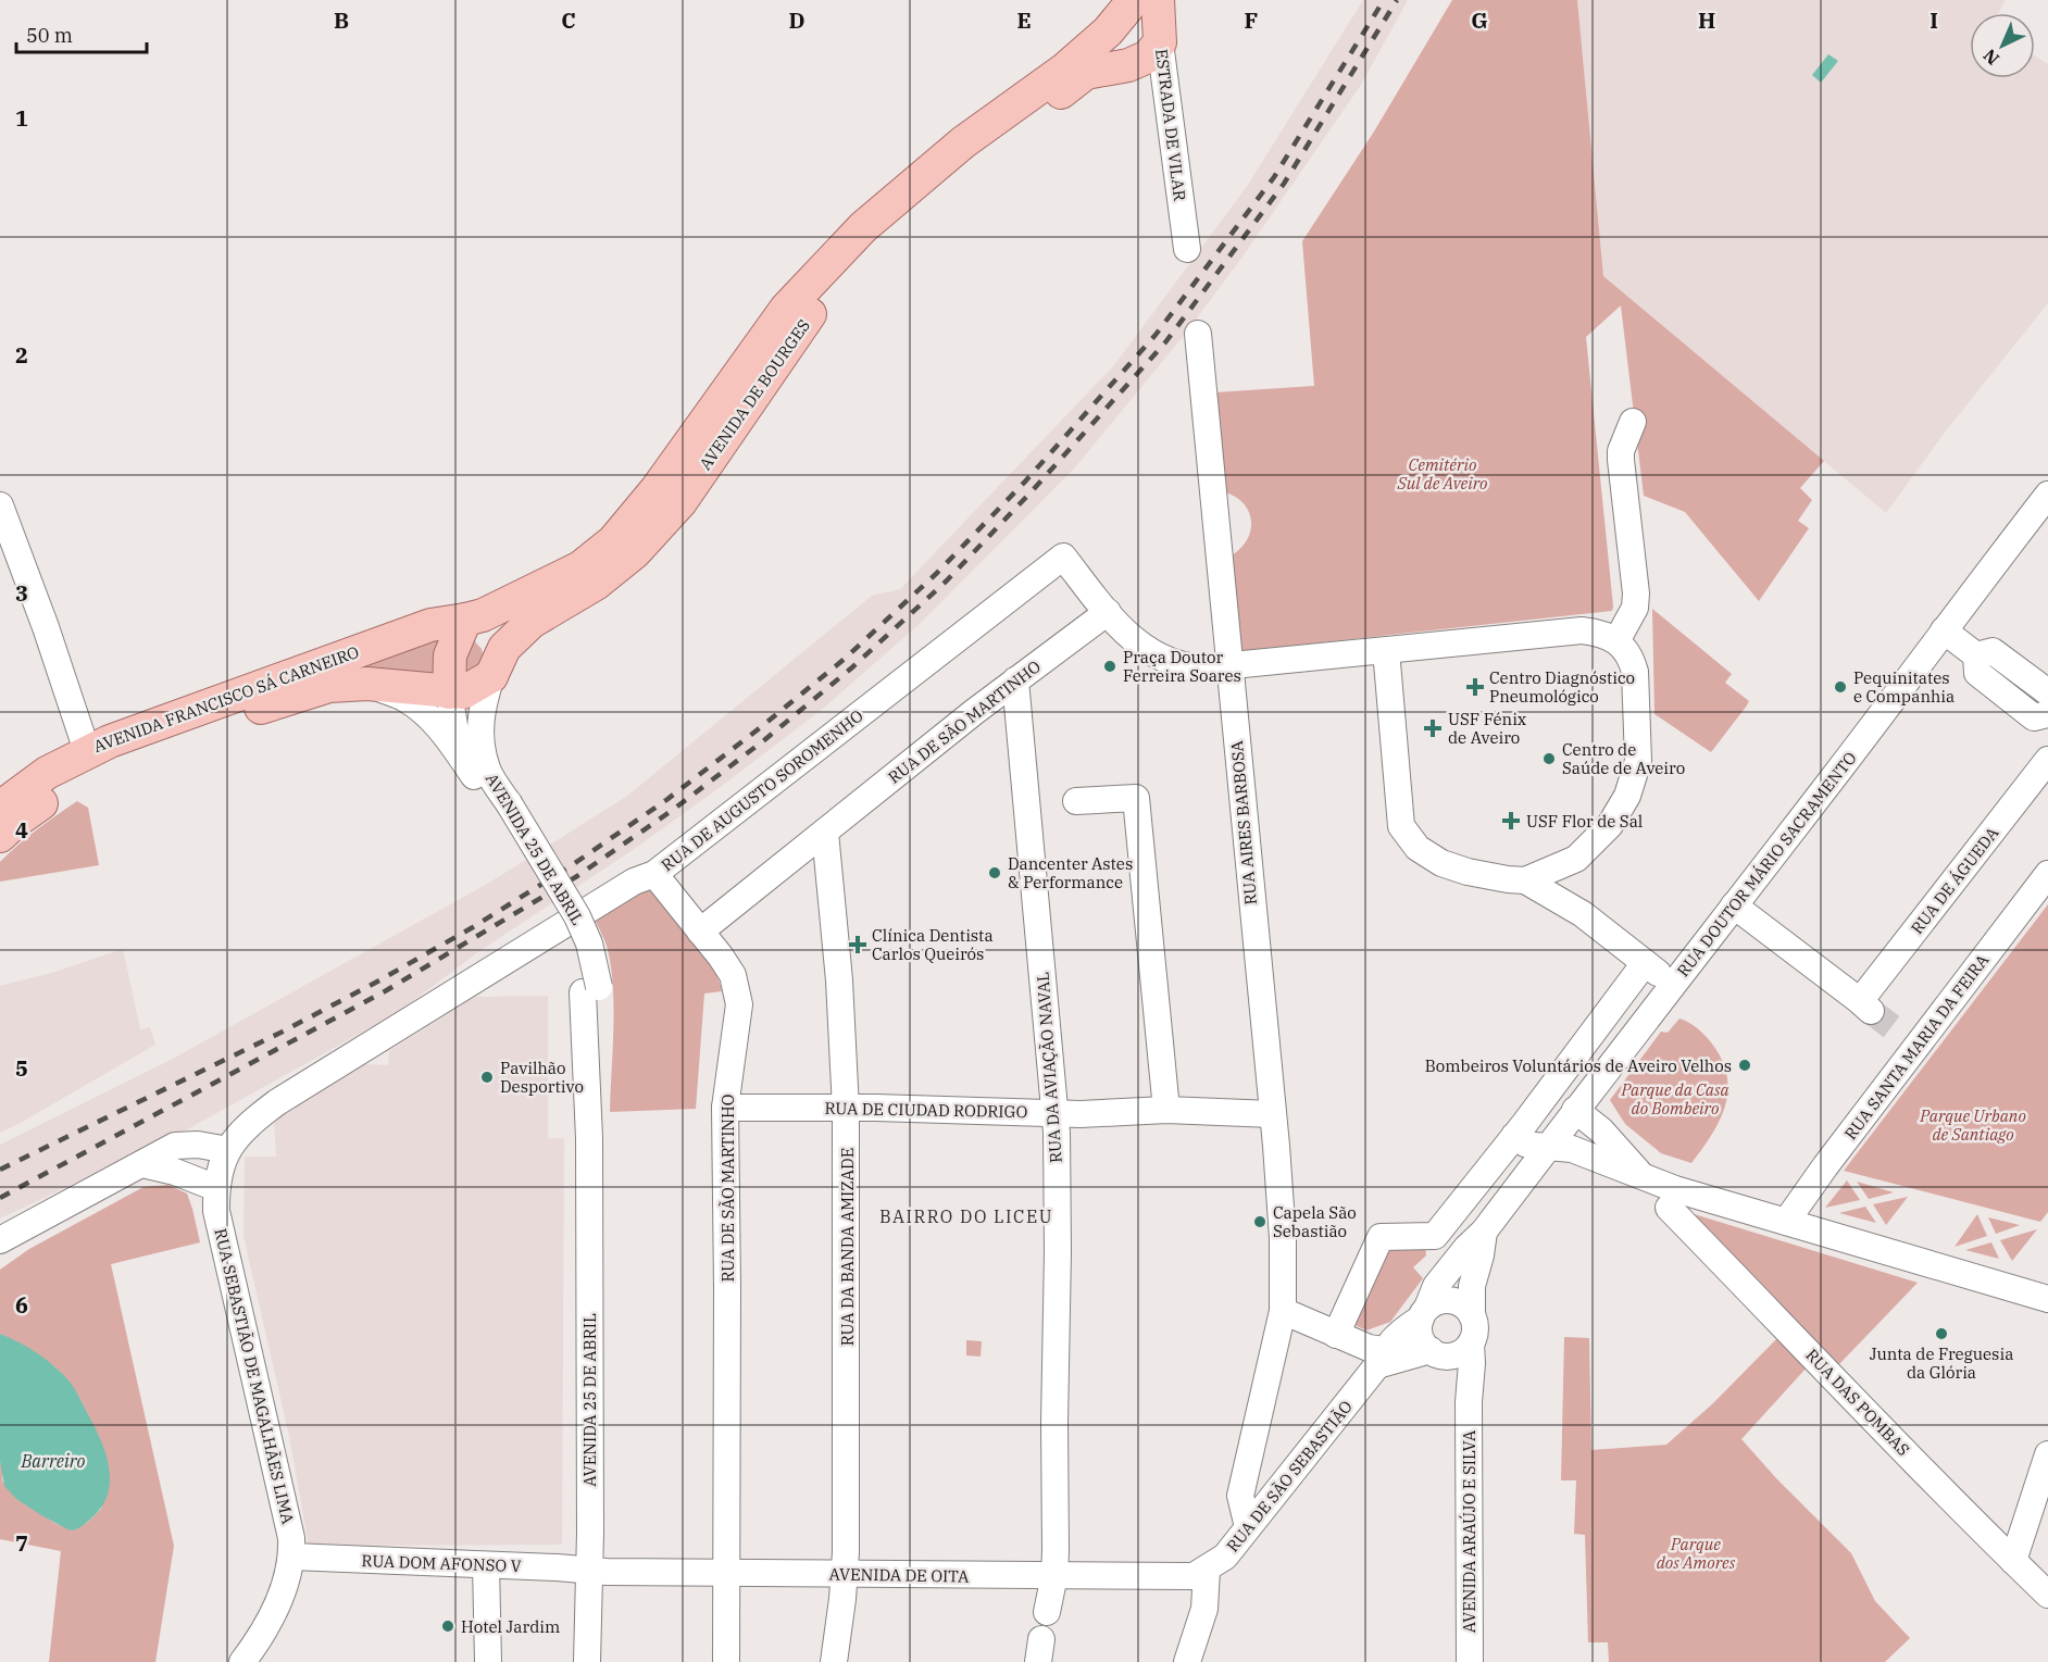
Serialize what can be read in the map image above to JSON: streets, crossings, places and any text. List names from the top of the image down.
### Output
{
  "streets": {
    "main road": ["ESTRADA DE VILAR", "AVENIDA DE BOURGES", "AVENIDA FRANCISCO SÁ CARNEIRO"],
    "street": [
      "RUA DE SÃO MARTINHO",
      "RUA DE AUGUSTO SOROMENHO",
      "RUA AIRES BARBOSA",
      "AVENIDA 25 DE ABRIL",
      "RUA DOUTOR MÁRIO SACRAMENTO",
      "RUA DE ÁGUEDA",
      "RUA SANTA MARIA DA FEIRA",
      "RUA DA AVIAÇÃO NAVAL",
      "RUA DE CIUDAD RODRIGO",
      "RUA DA BANDA AMIZADE",
      "RUA SEBASTIÃO DE MAGALHÃES LIMA",
      "RUA DAS POMBAS",
      "RUA DE SÃO SEBASTIÃO",
      "AVENIDA ARAÚJO E SILVA",
      "RUA DOM AFONSO V",
      "AVENIDA DE OITA"
    ]
  },
  "crossings": [
    ["ESTRADA DE VILAR", "AVENIDA DE BOURGES"],
    ["AVENIDA DE BOURGES", "AVENIDA FRANCISCO SÁ CARNEIRO"],
    ["AVENIDA DE BOURGES", "AVENIDA 25 DE ABRIL"],
    ["AVENIDA FRANCISCO SÁ CARNEIRO", "AVENIDA 25 DE ABRIL"],
    ["RUA DE SÃO MARTINHO", "RUA DE AUGUSTO SOROMENHO"],
    ["RUA DE SÃO MARTINHO", "RUA DA AVIAÇÃO NAVAL"],
    ["RUA DE SÃO MARTINHO", "RUA DE CIUDAD RODRIGO"],
    ["RUA DE SÃO MARTINHO", "RUA DA BANDA AMIZADE"],
    ["RUA DE SÃO MARTINHO", "AVENIDA DE OITA"],
    ["RUA DE AUGUSTO SOROMENHO", "RUA SEBASTIÃO DE MAGALHÃES LIMA"],
    ["RUA AIRES BARBOSA", "RUA DE CIUDAD RODRIGO"],
    ["RUA AIRES BARBOSA", "RUA DE SÃO SEBASTIÃO"],
    ["AVENIDA 25 DE ABRIL", "RUA DOM AFONSO V"],
    ["AVENIDA 25 DE ABRIL", "AVENIDA DE OITA"],
    ["RUA DOUTOR MÁRIO SACRAMENTO", "RUA DE ÁGUEDA"],
    ["RUA DOUTOR MÁRIO SACRAMENTO", "RUA DE SÃO SEBASTIÃO"],
    ["RUA DOUTOR MÁRIO SACRAMENTO", "AVENIDA ARAÚJO E SILVA"],
    ["RUA DA AVIAÇÃO NAVAL", "RUA DE CIUDAD RODRIGO"],
    ["RUA DA AVIAÇÃO NAVAL", "AVENIDA DE OITA"],
    ["RUA DE CIUDAD RODRIGO", "RUA DA BANDA AMIZADE"],
    ["RUA DA BANDA AMIZADE", "AVENIDA DE OITA"],
    ["RUA SEBASTIÃO DE MAGALHÃES LIMA", "RUA DOM AFONSO V"],
    ["RUA DE SÃO SEBASTIÃO", "AVENIDA ARAÚJO E SILVA"],
    ["RUA DE SÃO SEBASTIÃO", "AVENIDA DE OITA"],
    ["RUA DOM AFONSO V", "AVENIDA DE OITA"]
  ],
  "districts": ["BAIRRO DO LICEU"],
  "water": ["Barreiro"],
  "parks": [
    "Cemitério Sul de Aveiro",
    "Parque da Casa do Bombeiro",
    "Parque Urbano de Santiago",
    "Parque dos Amores"
  ],
  "places": {
    "other": [
      "Praça Doutor Ferreira Soares",
      "Pequinitates e Companhia",
      "Centro de Saúde de Aveiro",
      "Dancenter Astes & Performance",
      "Bombeiros Voluntários de Aveiro Velhos",
      "Pavilhão Desportivo",
      "Capela São Sebastião",
      "Junta de Freguesia da Glória",
      "Hotel Jardim"
    ],
    "health": [
      "Centro Diagnóstico Pneumológico",
      "USF Fénix de Aveiro",
      "USF Flor de Sal",
      "Clínica Dentista Carlos Queirós"
    ]
  },
  "scale_bar": "50 m",
  "north": "bottom left",
  "grid": {
    "columns": [
      "B",
      "C",
      "D",
      "E",
      "F",
      "G",
      "H",
      "I"
    ],
    "rows": [
      "1",
      "2",
      "3",
      "4",
      "5",
      "6",
      "7"
    ]
  }
}
